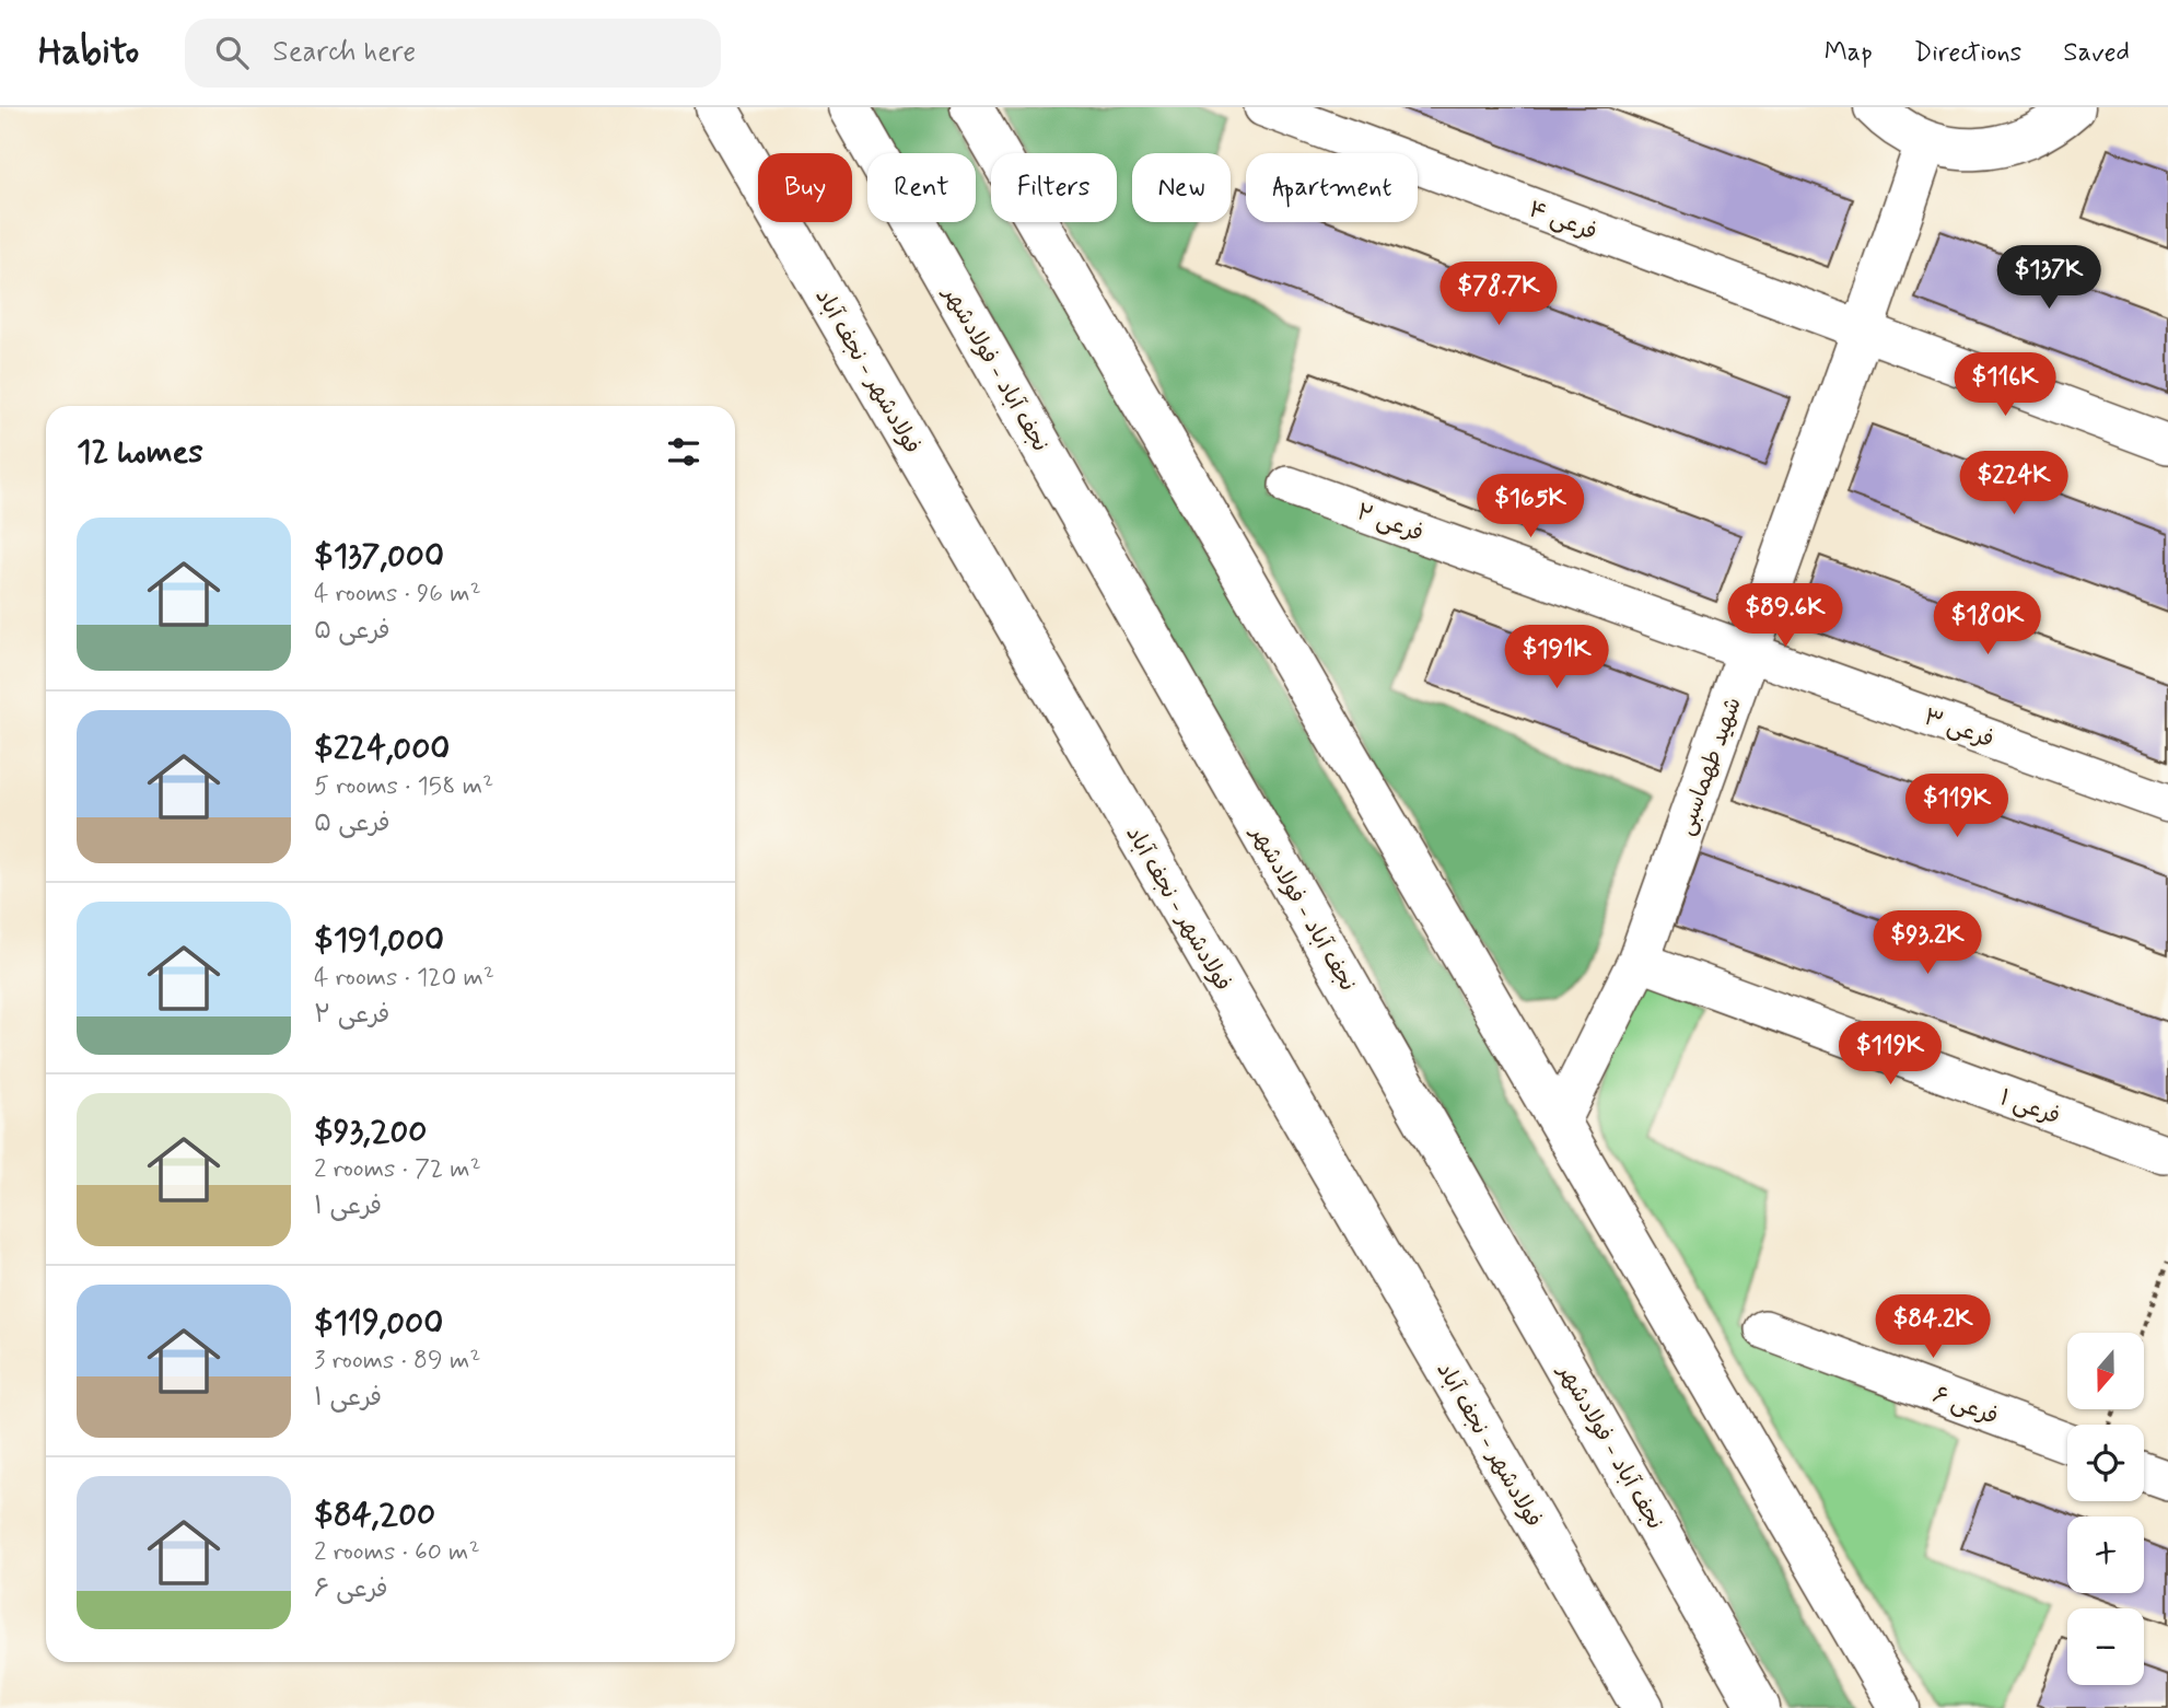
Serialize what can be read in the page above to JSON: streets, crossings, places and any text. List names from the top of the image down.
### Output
{
  "streets": {
    "main road": ["نجف آباد - فولادشهر", "فولادشهر - نجف آباد", "شهید طهماسبی"],
    "street": [
      "فرعی ۴",
      "فرعی ۲",
      "فرعی ۳",
      "فرعی ۱",
      "فرعی ۶"
    ]
  },
  "crossings": [
    ["فرعی ۴", "شهید طهماسبی"],
    ["فرعی ۲", "فرعی ۳"],
    ["فرعی ۲", "شهید طهماسبی"],
    ["فرعی ۳", "شهید طهماسبی"],
    ["شهید طهماسبی", "فرعی ۱"]
  ],
  "north": "bottom",
  "page": {
    "header": "Habito",
    "search": "Search here",
    "nav": ["Map", "Directions", "Saved"],
    "chip": [
      "Buy",
      "Rent",
      "Filters",
      "New",
      "Apartment"
    ],
    "price": [
      "$137K",
      "$78.7K",
      "$116K",
      "$224K",
      "$165K",
      "$89.6K",
      "$180K",
      "$191K",
      "$119K",
      "$93.2K",
      "$119K",
      "$84.2K"
    ],
    "heading": "12 homes",
    "list": [
      {
        "name": "$137,000",
        "note": "4 rooms · 96 m² · فرعی ۵"
      },
      {
        "name": "$224,000",
        "note": "5 rooms · 158 m² · فرعی ۵"
      },
      {
        "name": "$191,000",
        "note": "4 rooms · 120 m² · فرعی ۲"
      },
      {
        "name": "$93,200",
        "note": "2 rooms · 72 m² · فرعی ۱"
      },
      {
        "name": "$119,000",
        "note": "3 rooms · 89 m² · فرعی ۱"
      },
      {
        "name": "$84,200",
        "note": "2 rooms · 60 m² · فرعی ۶"
      }
    ],
    "map_buttons": ["+", "−"]
  }
}
